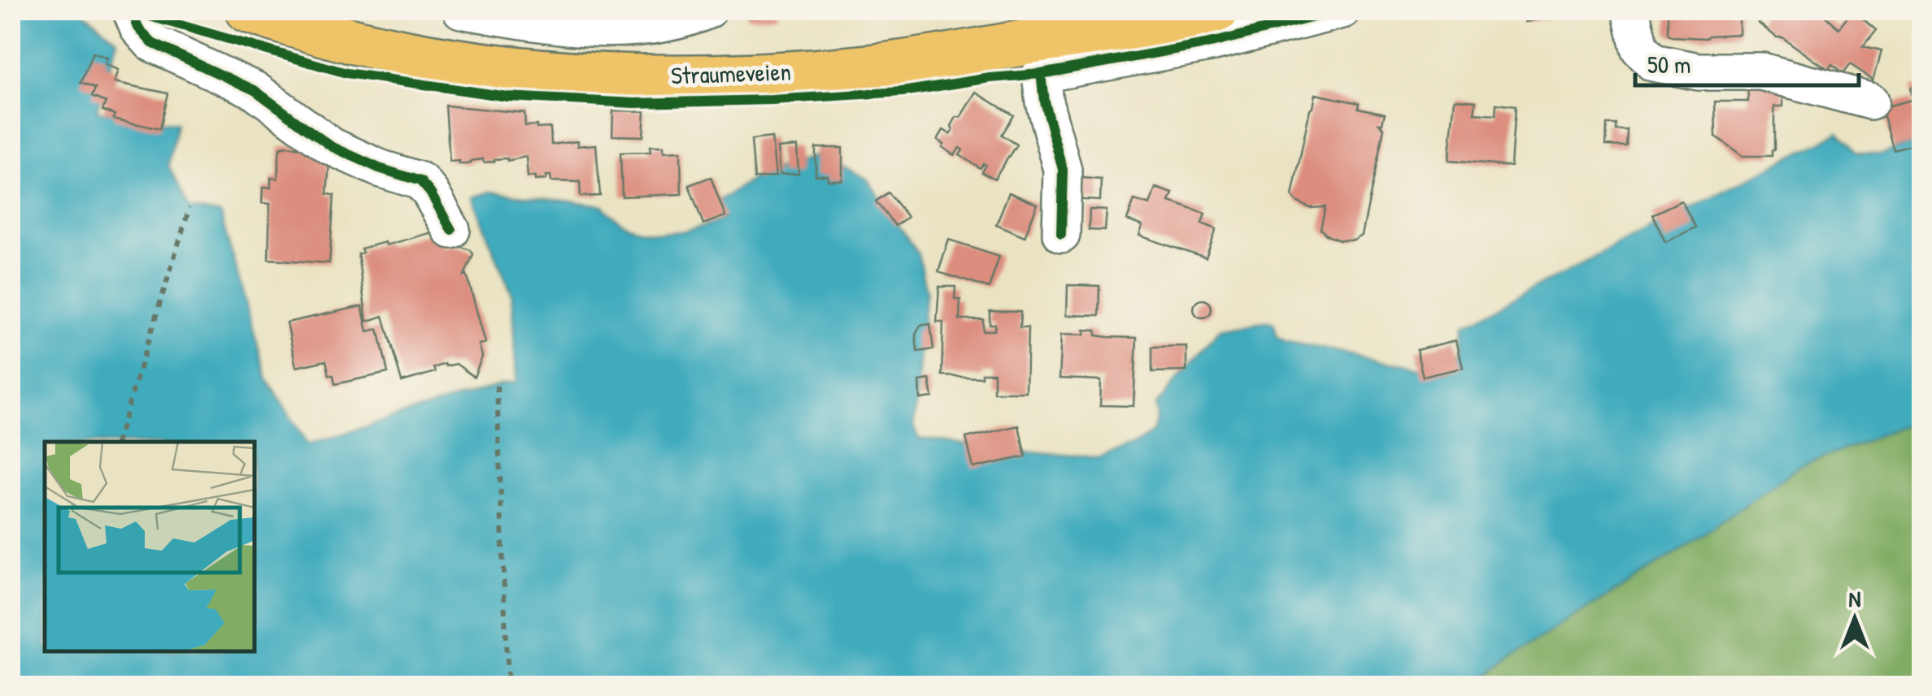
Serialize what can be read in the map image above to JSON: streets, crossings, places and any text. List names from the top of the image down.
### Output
{
  "streets": {
    "main road": ["Straumeveien"]
  },
  "scale_bar": "50 m",
  "north": "top"
}
